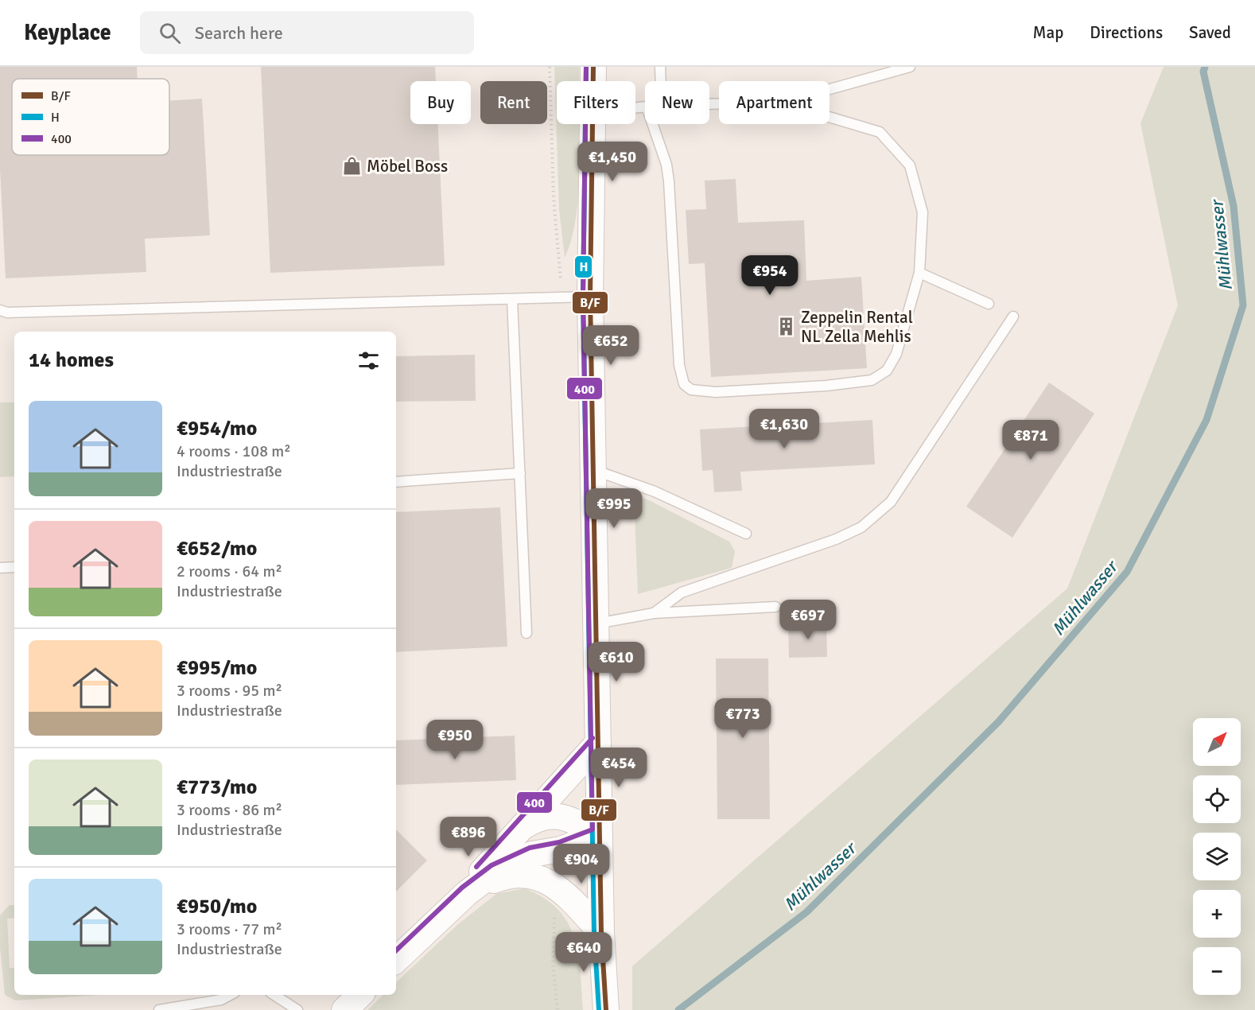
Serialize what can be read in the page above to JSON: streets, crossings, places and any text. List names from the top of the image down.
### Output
{
  "water": ["Mühlwasser"],
  "places": {
    "shop": ["Möbel Boss"],
    "building": ["Zeppelin Rental NL Zella Mehlis"]
  },
  "lines": ["transit line B/F", "transit line H", "transit line 400"],
  "legend": ["B/F", "H", "400"],
  "north": "top right",
  "page": {
    "header": "Keyplace",
    "search": "Search here",
    "nav": ["Map", "Directions", "Saved"],
    "chip": [
      "Buy",
      "Rent",
      "Filters",
      "New",
      "Apartment"
    ],
    "price": [
      "€1,450",
      "€954",
      "€652",
      "€1,630",
      "€871",
      "€995",
      "€697",
      "€610",
      "€773",
      "€950",
      "€454",
      "€896",
      "€904",
      "€640"
    ],
    "heading": "14 homes",
    "list": [
      {
        "name": "€954/mo",
        "note": "4 rooms · 108 m² · Industriestraße"
      },
      {
        "name": "€652/mo",
        "note": "2 rooms · 64 m² · Industriestraße"
      },
      {
        "name": "€995/mo",
        "note": "3 rooms · 95 m² · Industriestraße"
      },
      {
        "name": "€773/mo",
        "note": "3 rooms · 86 m² · Industriestraße"
      },
      {
        "name": "€950/mo",
        "note": "3 rooms · 77 m² · Industriestraße"
      }
    ],
    "map_buttons": ["+", "−"]
  }
}
